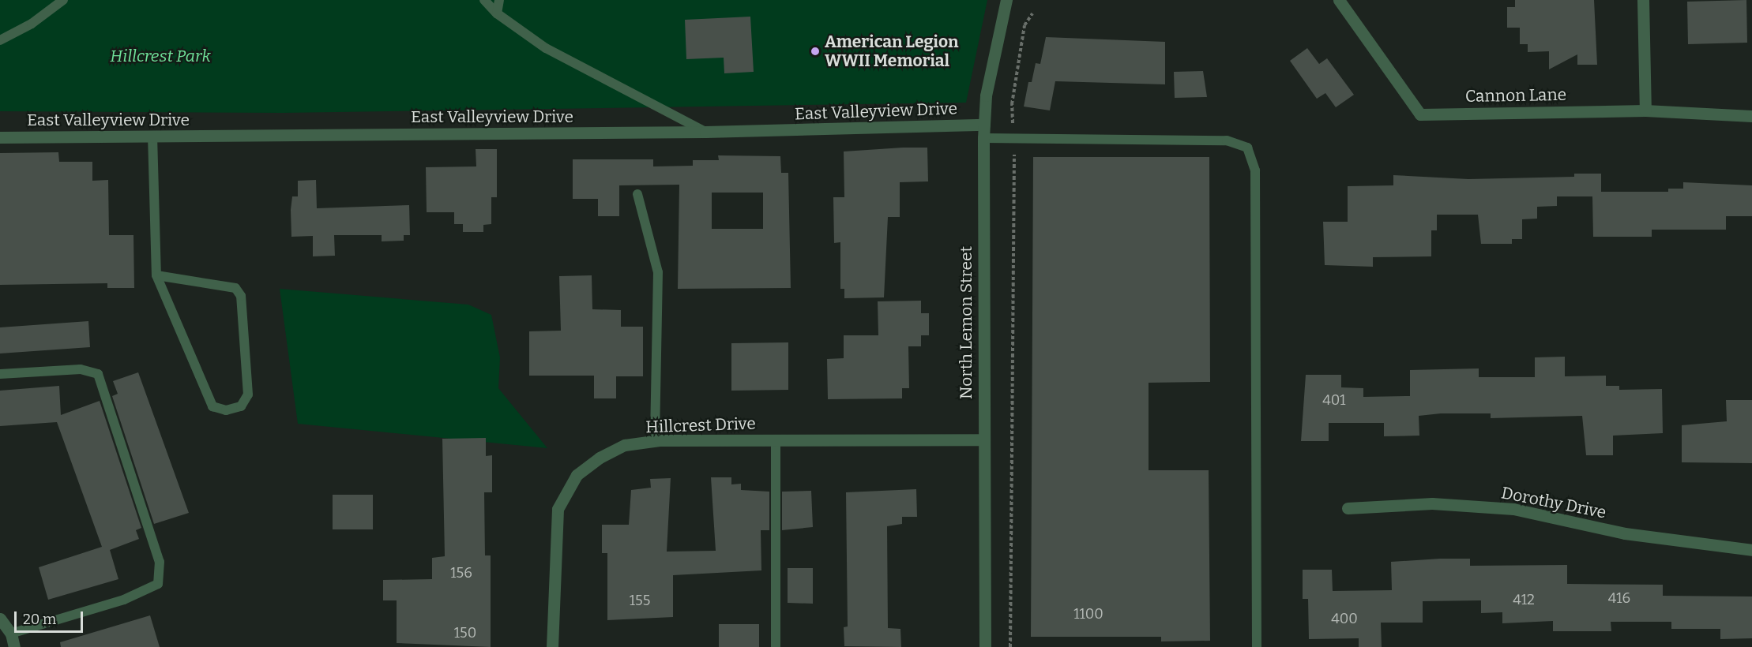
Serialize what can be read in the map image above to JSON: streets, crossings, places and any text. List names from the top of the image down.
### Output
{
  "streets": {
    "street": [
      "Cannon Lane",
      "East Valleyview Drive",
      "North Lemon Street",
      "Hillcrest Drive",
      "Dorothy Drive"
    ]
  },
  "crossings": [
    ["East Valleyview Drive", "North Lemon Street"],
    ["North Lemon Street", "Hillcrest Drive"]
  ],
  "parks": ["Hillcrest Park"],
  "places": ["American Legion WWII Memorial"],
  "house_numbers": [
    "401",
    "156",
    "416",
    "412",
    "155",
    "1100",
    "400",
    "150"
  ],
  "scale_bar": "20 m"
}
